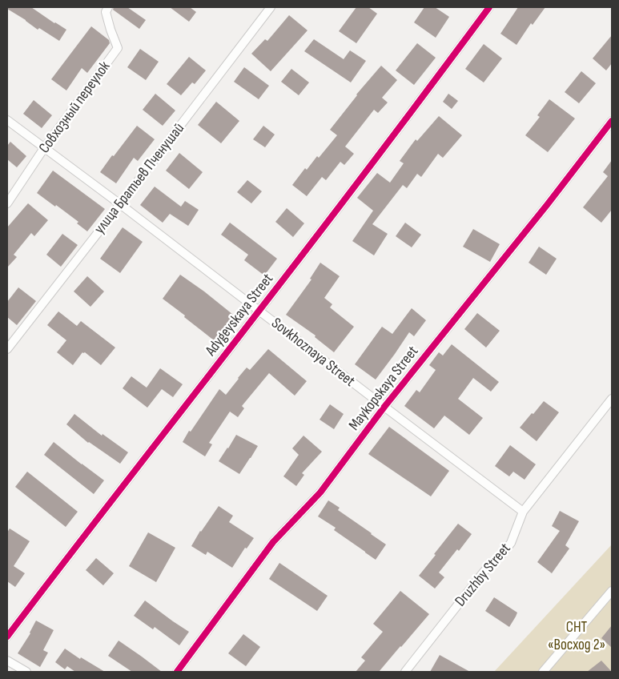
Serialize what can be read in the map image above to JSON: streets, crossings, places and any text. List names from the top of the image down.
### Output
{
  "streets": {
    "street": [
      "Совхозный переулок",
      "улица Братьев Пченушай",
      "Adygeyskaya Street",
      "Sovkhoznaya Street",
      "Maykopskaya Street",
      "Druzhby Street"
    ]
  },
  "crossings": [
    ["Совхозный переулок", "Sovkhoznaya Street"],
    ["улица Братьев Пченушай", "Sovkhoznaya Street"],
    ["Adygeyskaya Street", "Sovkhoznaya Street"],
    ["Sovkhoznaya Street", "Maykopskaya Street"],
    ["Sovkhoznaya Street", "Druzhby Street"]
  ],
  "parks": ["СНТ «Восход 2»"]
}
